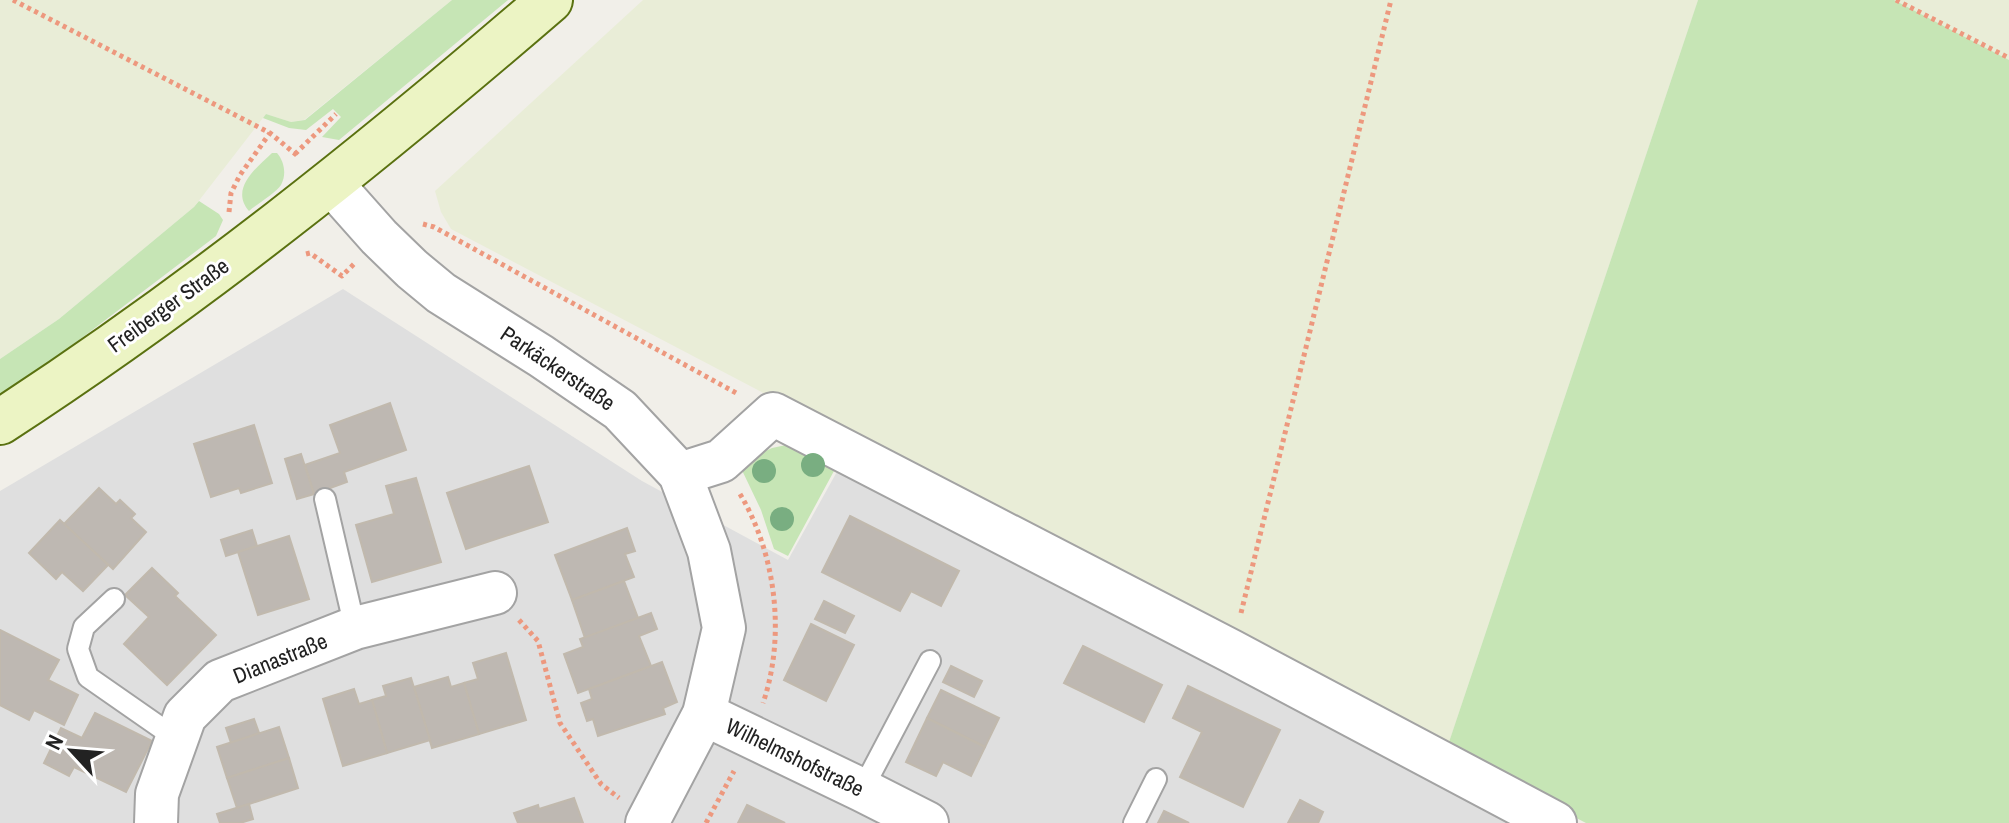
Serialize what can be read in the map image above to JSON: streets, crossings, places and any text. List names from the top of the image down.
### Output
{
  "streets": {
    "main road": ["Freiberger Straße"],
    "street": ["Parkäckerstraße", "Dianastraße", "Wilhelmshofstraße"]
  },
  "crossings": [
    ["Freiberger Straße", "Parkäckerstraße"],
    ["Parkäckerstraße", "Wilhelmshofstraße"]
  ],
  "north": "top left"
}
